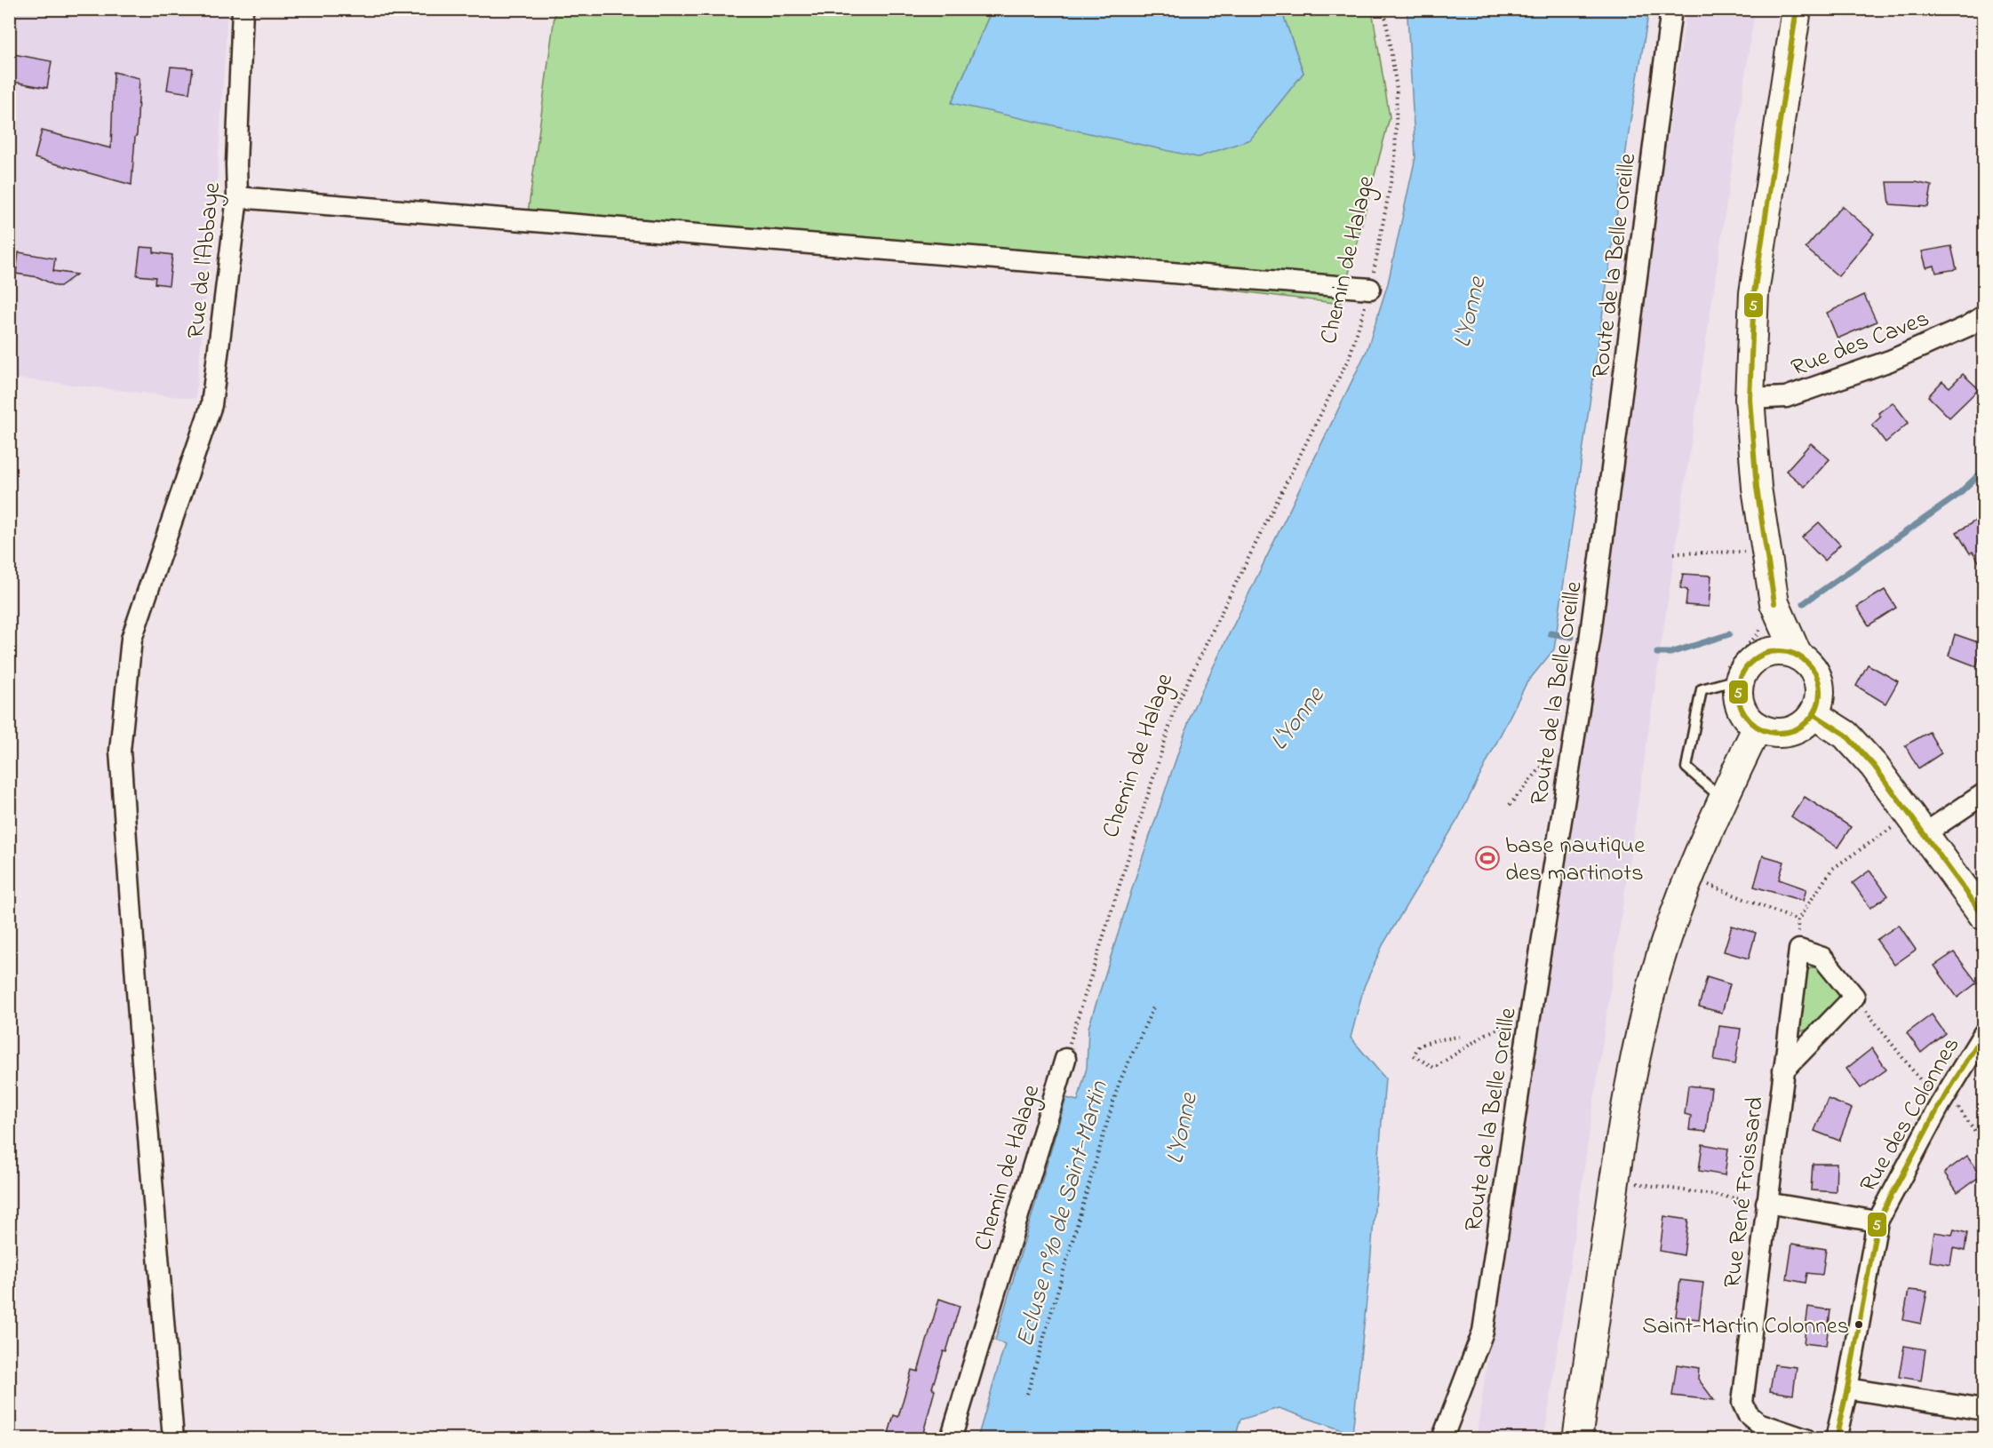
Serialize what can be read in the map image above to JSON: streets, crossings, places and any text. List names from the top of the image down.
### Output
{
  "streets": {
    "street": [
      "Chemin de Halage",
      "Rue de l'Abbaye",
      "Route de la Belle Oreille",
      "Rue des Caves",
      "Rue des Colonnes",
      "Rue René Froissard"
    ]
  },
  "water": ["L'Yonne", "Ecluse n°10 de Saint-Martin"],
  "places": {
    "sports": ["base nautique des martinots"],
    "other": ["Saint-Martin Colonnes"]
  },
  "lines": ["transit line 5"]
}
